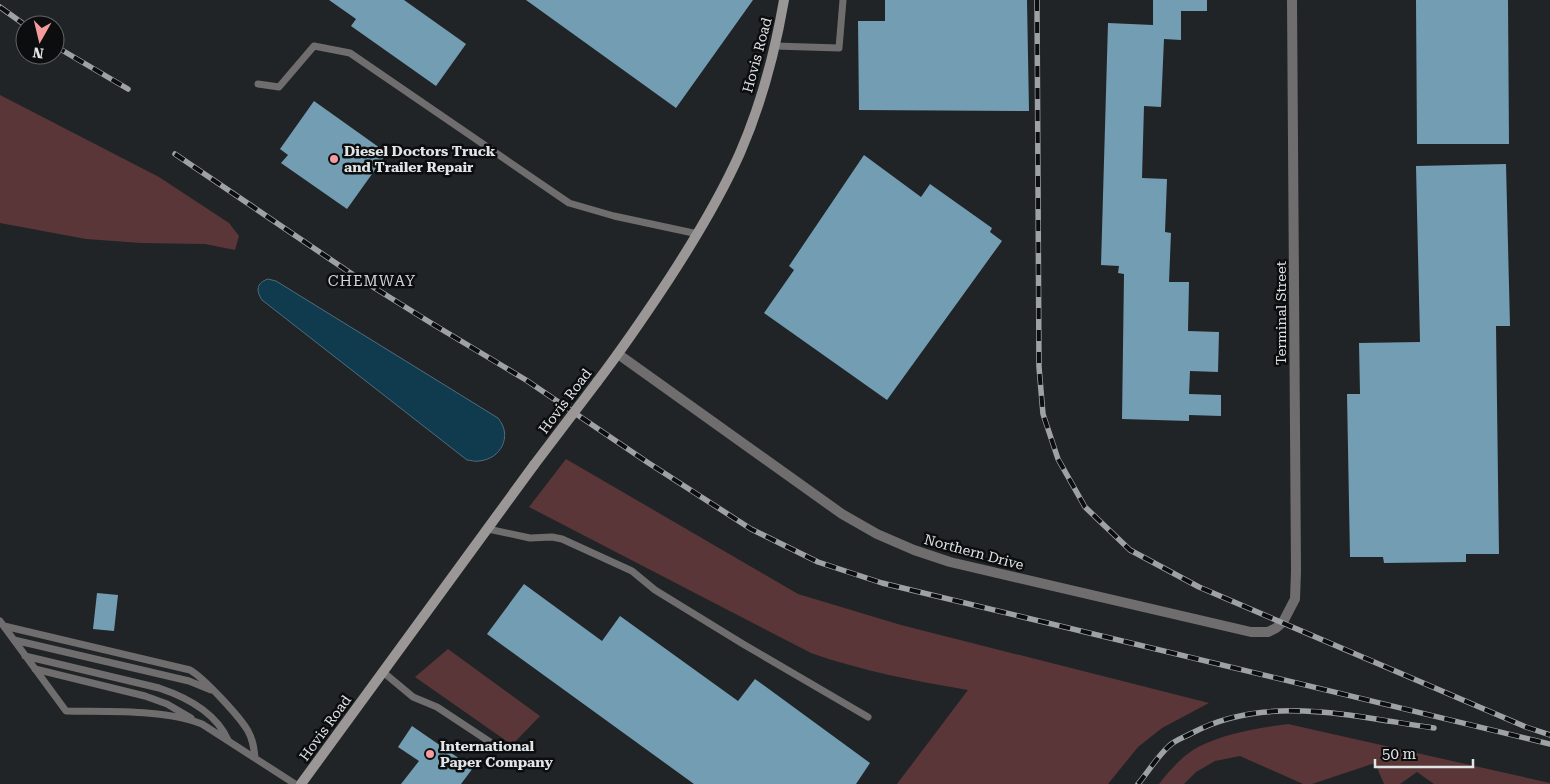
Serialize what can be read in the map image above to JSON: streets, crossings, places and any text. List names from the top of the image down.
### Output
{
  "streets": {
    "street": ["Hovis Road", "Terminal Street", "Northern Drive"]
  },
  "crossings": [
    ["Hovis Road", "Northern Drive"],
    ["Terminal Street", "Northern Drive"]
  ],
  "districts": ["CHEMWAY"],
  "places": ["Diesel Doctors Truck and Trailer Repair", "International Paper Company"],
  "scale_bar": "50 m",
  "north": "bottom"
}
